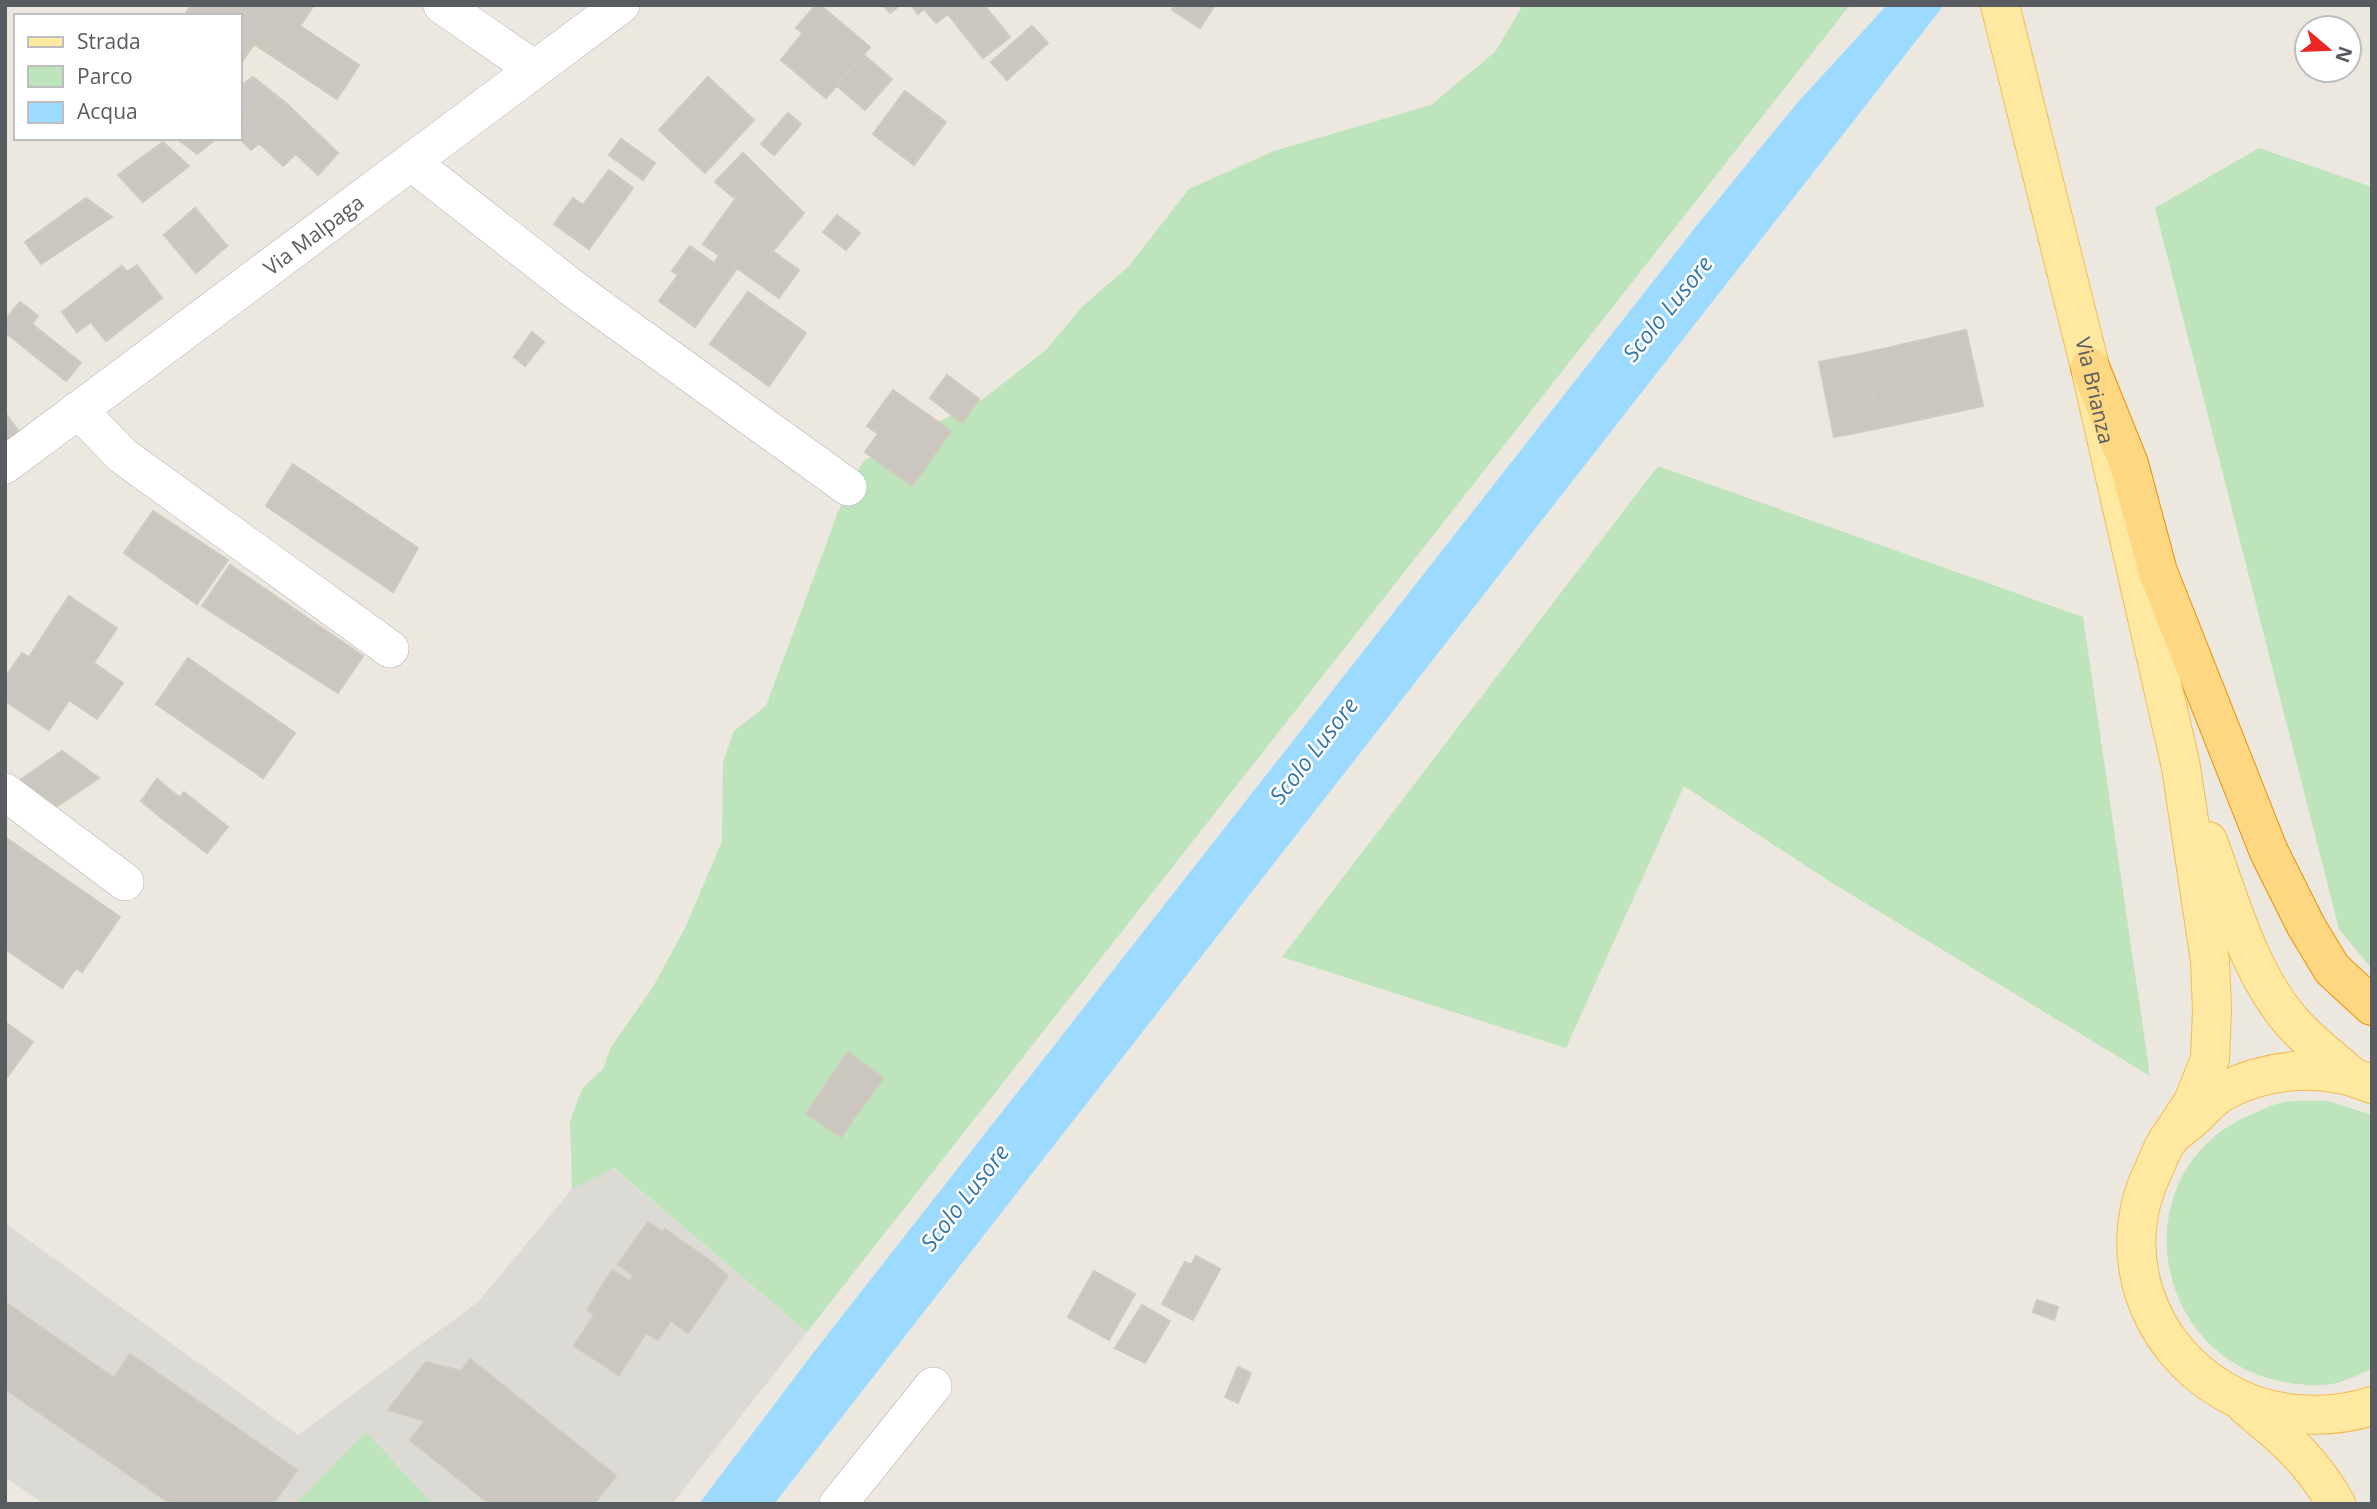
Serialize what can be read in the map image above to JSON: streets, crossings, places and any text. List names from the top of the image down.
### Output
{
  "streets": {
    "main road": ["Via Brianza"],
    "street": ["Via Malpaga"]
  },
  "water": ["Scolo Lusore"],
  "legend": ["Strada", "Parco", "Acqua"],
  "north": "right"
}
